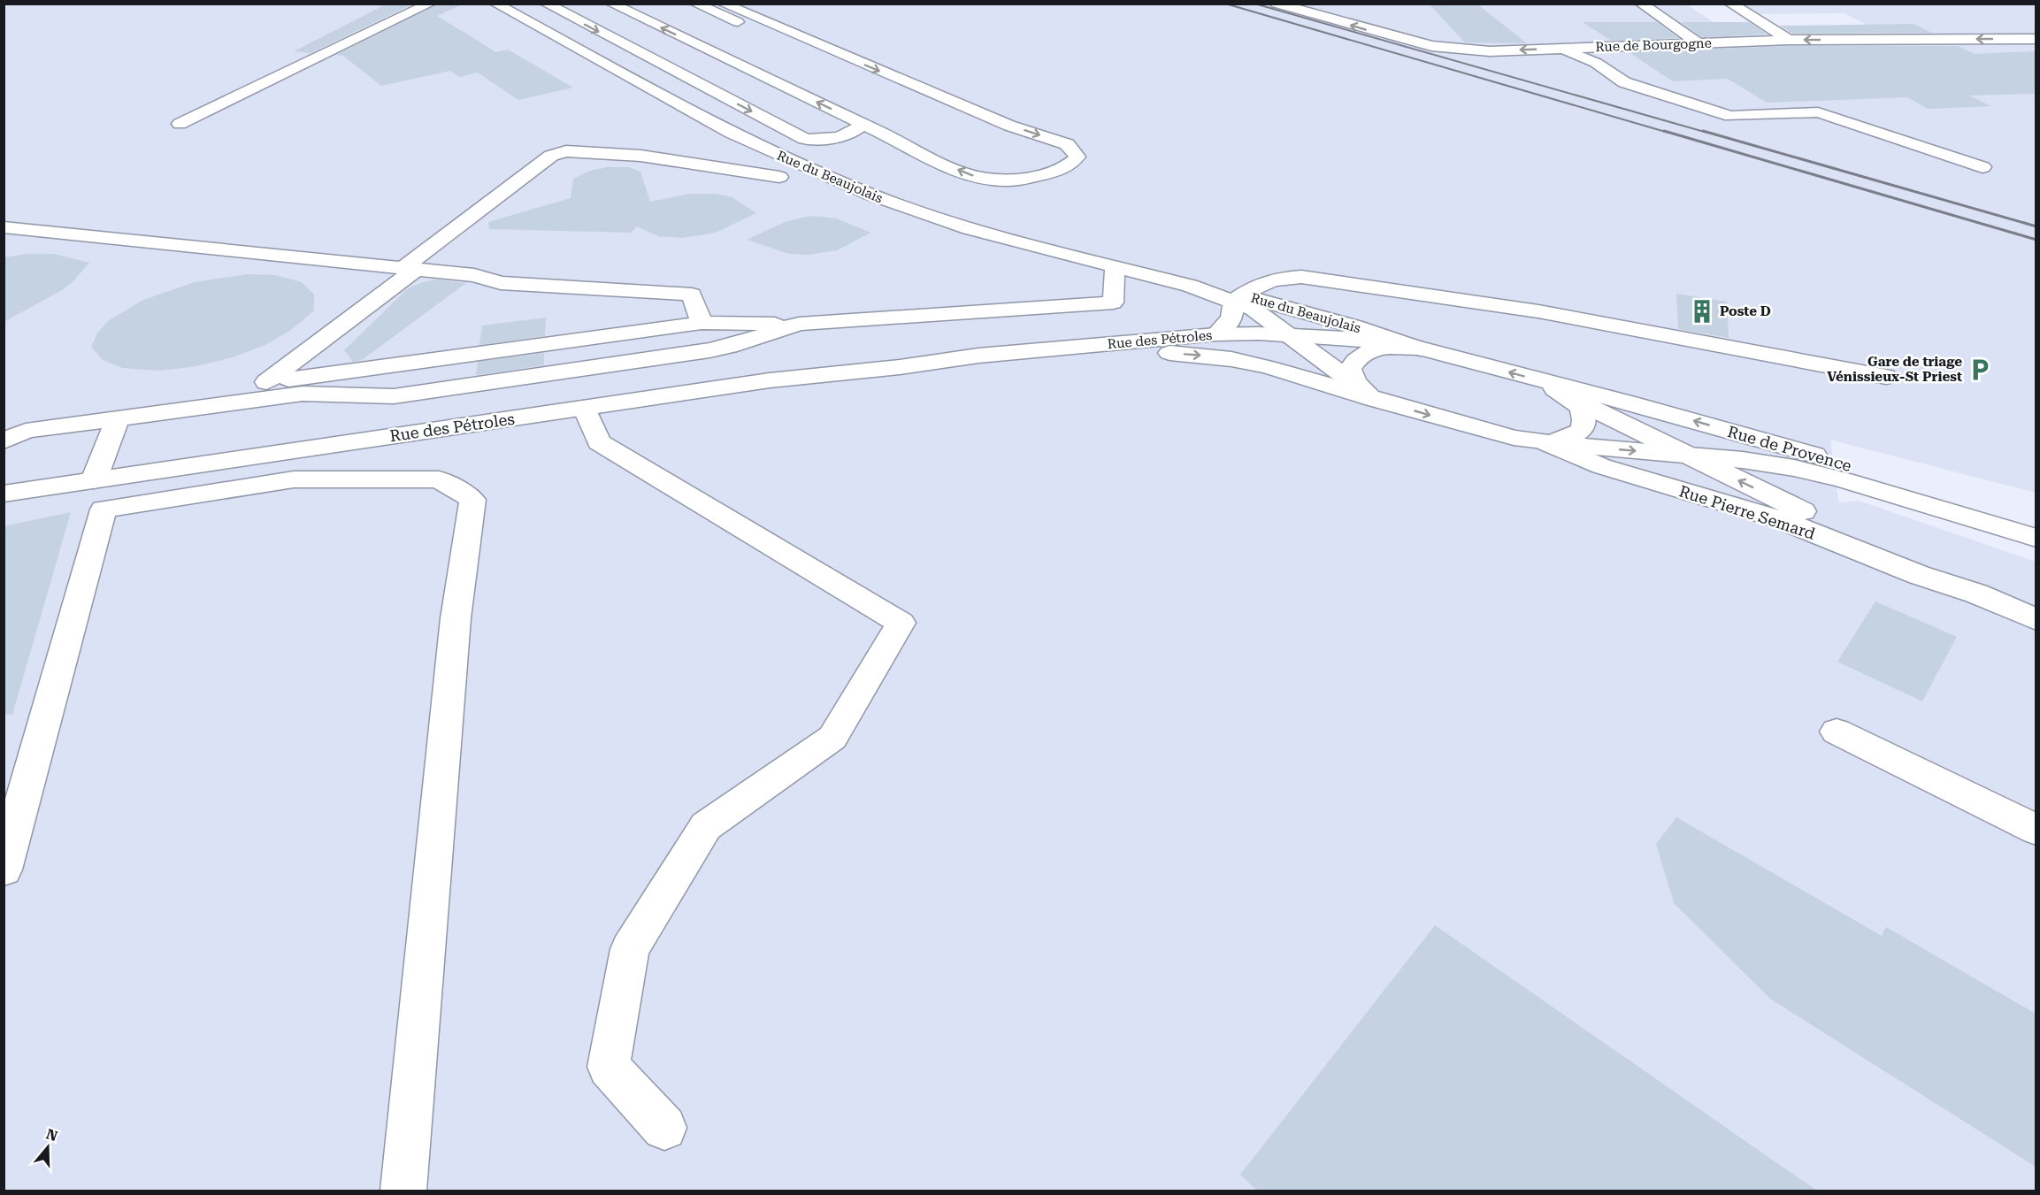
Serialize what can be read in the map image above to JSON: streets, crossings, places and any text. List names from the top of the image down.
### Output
{
  "streets": {
    "street": [
      "Rue de Bourgogne",
      "Rue du Beaujolais",
      "Rue des Pétroles",
      "Rue de Provence",
      "Rue Pierre Semard"
    ]
  },
  "crossings": [
    ["Rue du Beaujolais", "Rue des Pétroles"],
    ["Rue du Beaujolais", "Rue de Provence"],
    ["Rue des Pétroles", "Rue de Provence"],
    ["Rue de Provence", "Rue Pierre Semard"]
  ],
  "places": {
    "building": ["Poste D"],
    "parking": ["Gare de triage Vénissieux-St Priest"]
  },
  "north": "top"
}
